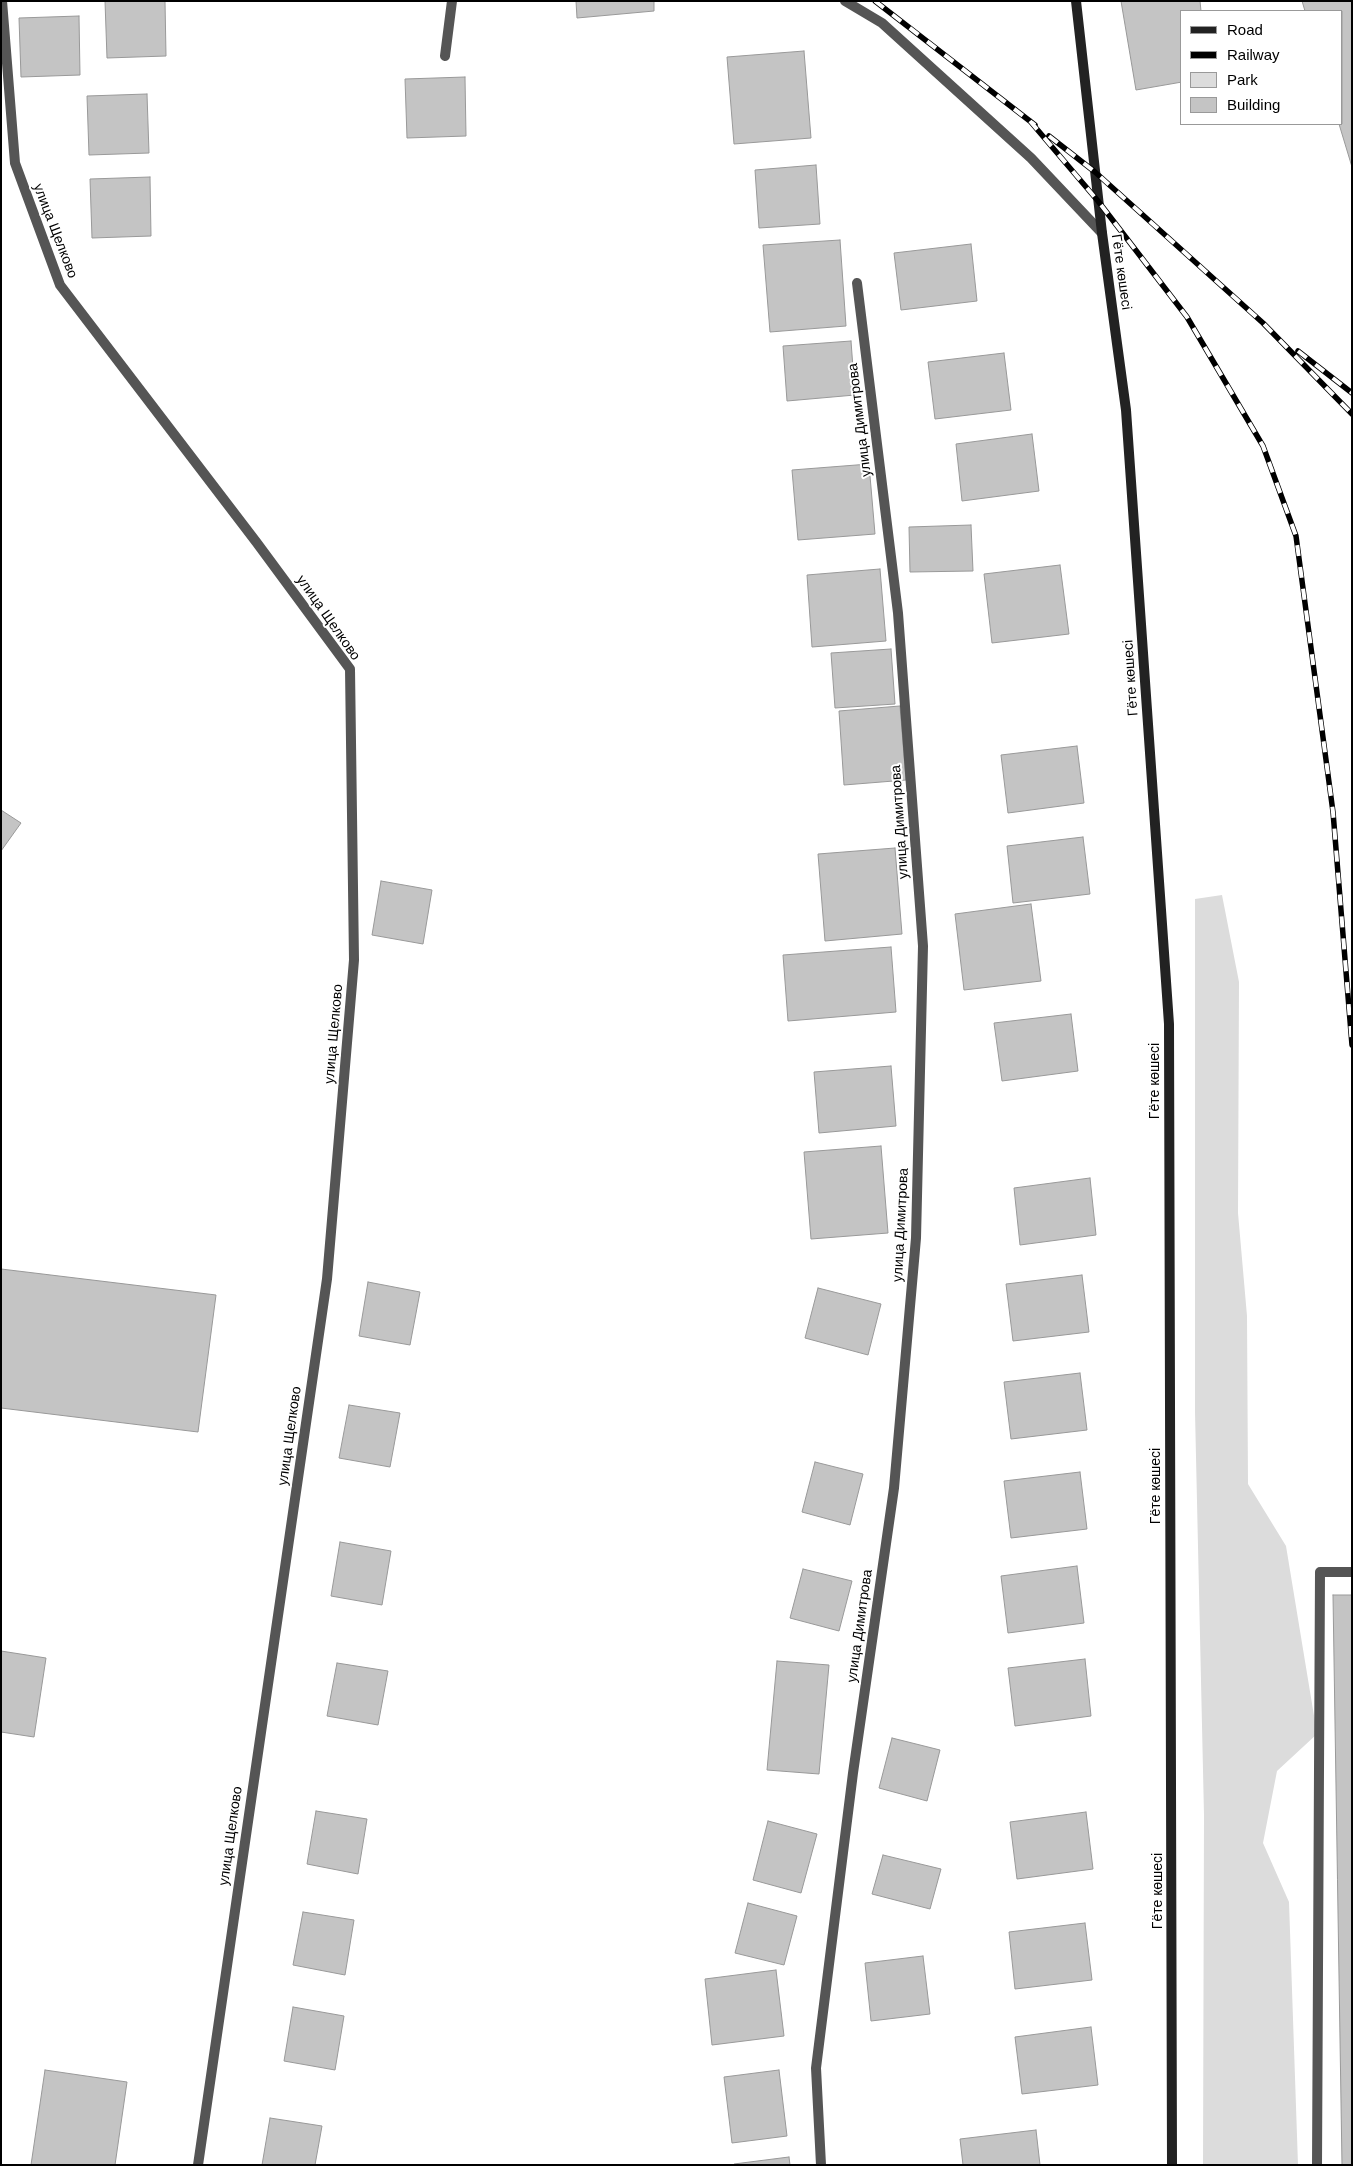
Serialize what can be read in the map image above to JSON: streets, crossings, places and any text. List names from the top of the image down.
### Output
{
  "streets": {
    "main road": ["Гёте көшесі"],
    "street": ["улица Щелково", "улица Димитрова"]
  },
  "legend": [
    "Road",
    "Railway",
    "Park",
    "Building"
  ]
}
